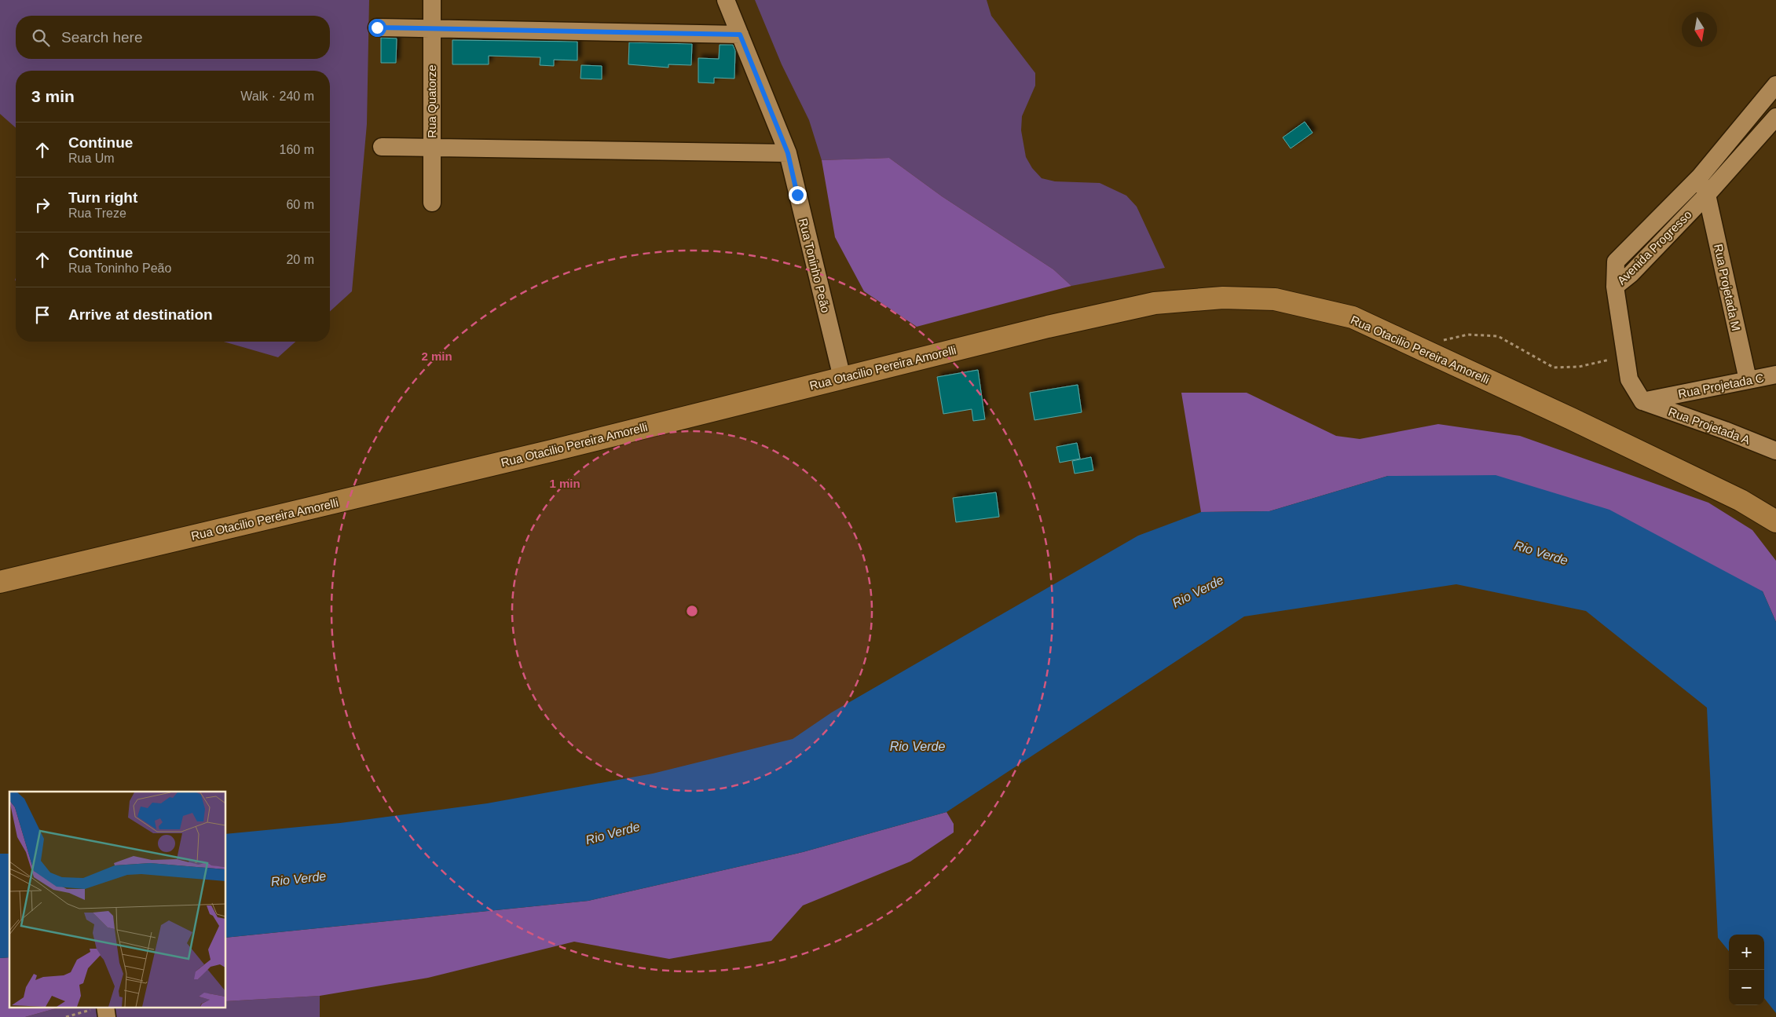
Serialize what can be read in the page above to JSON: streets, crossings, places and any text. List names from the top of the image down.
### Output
{
  "streets": {
    "main road": ["Rua Otacilio Pereira Amorelli"],
    "street": [
      "Rua Quatorze",
      "Avenida Progresso",
      "Rua Toninho Peão",
      "Rua Projetada M",
      "Rua Projetada C",
      "Rua Projetada A"
    ]
  },
  "crossings": [
    ["Avenida Progresso", "Rua Projetada M"],
    ["Rua Toninho Peão", "Rua Otacilio Pereira Amorelli"],
    ["Rua Projetada M", "Rua Projetada C"],
    ["Rua Projetada C", "Rua Projetada A"]
  ],
  "water": ["Rio Verde"],
  "north": "bottom",
  "page": {
    "search": "Search here",
    "heading": ["3 min", "Walk · 240 m"],
    "list": [
      ["Continue", "Rua Um", "160 m"],
      ["Turn right", "Rua Treze", "60 m"],
      ["Continue", "Rua Toninho Peão", "20 m"],
      "Arrive at destination"
    ],
    "map_buttons": ["+", "−"]
  },
  "rings": ["2 min", "1 min"]
}
